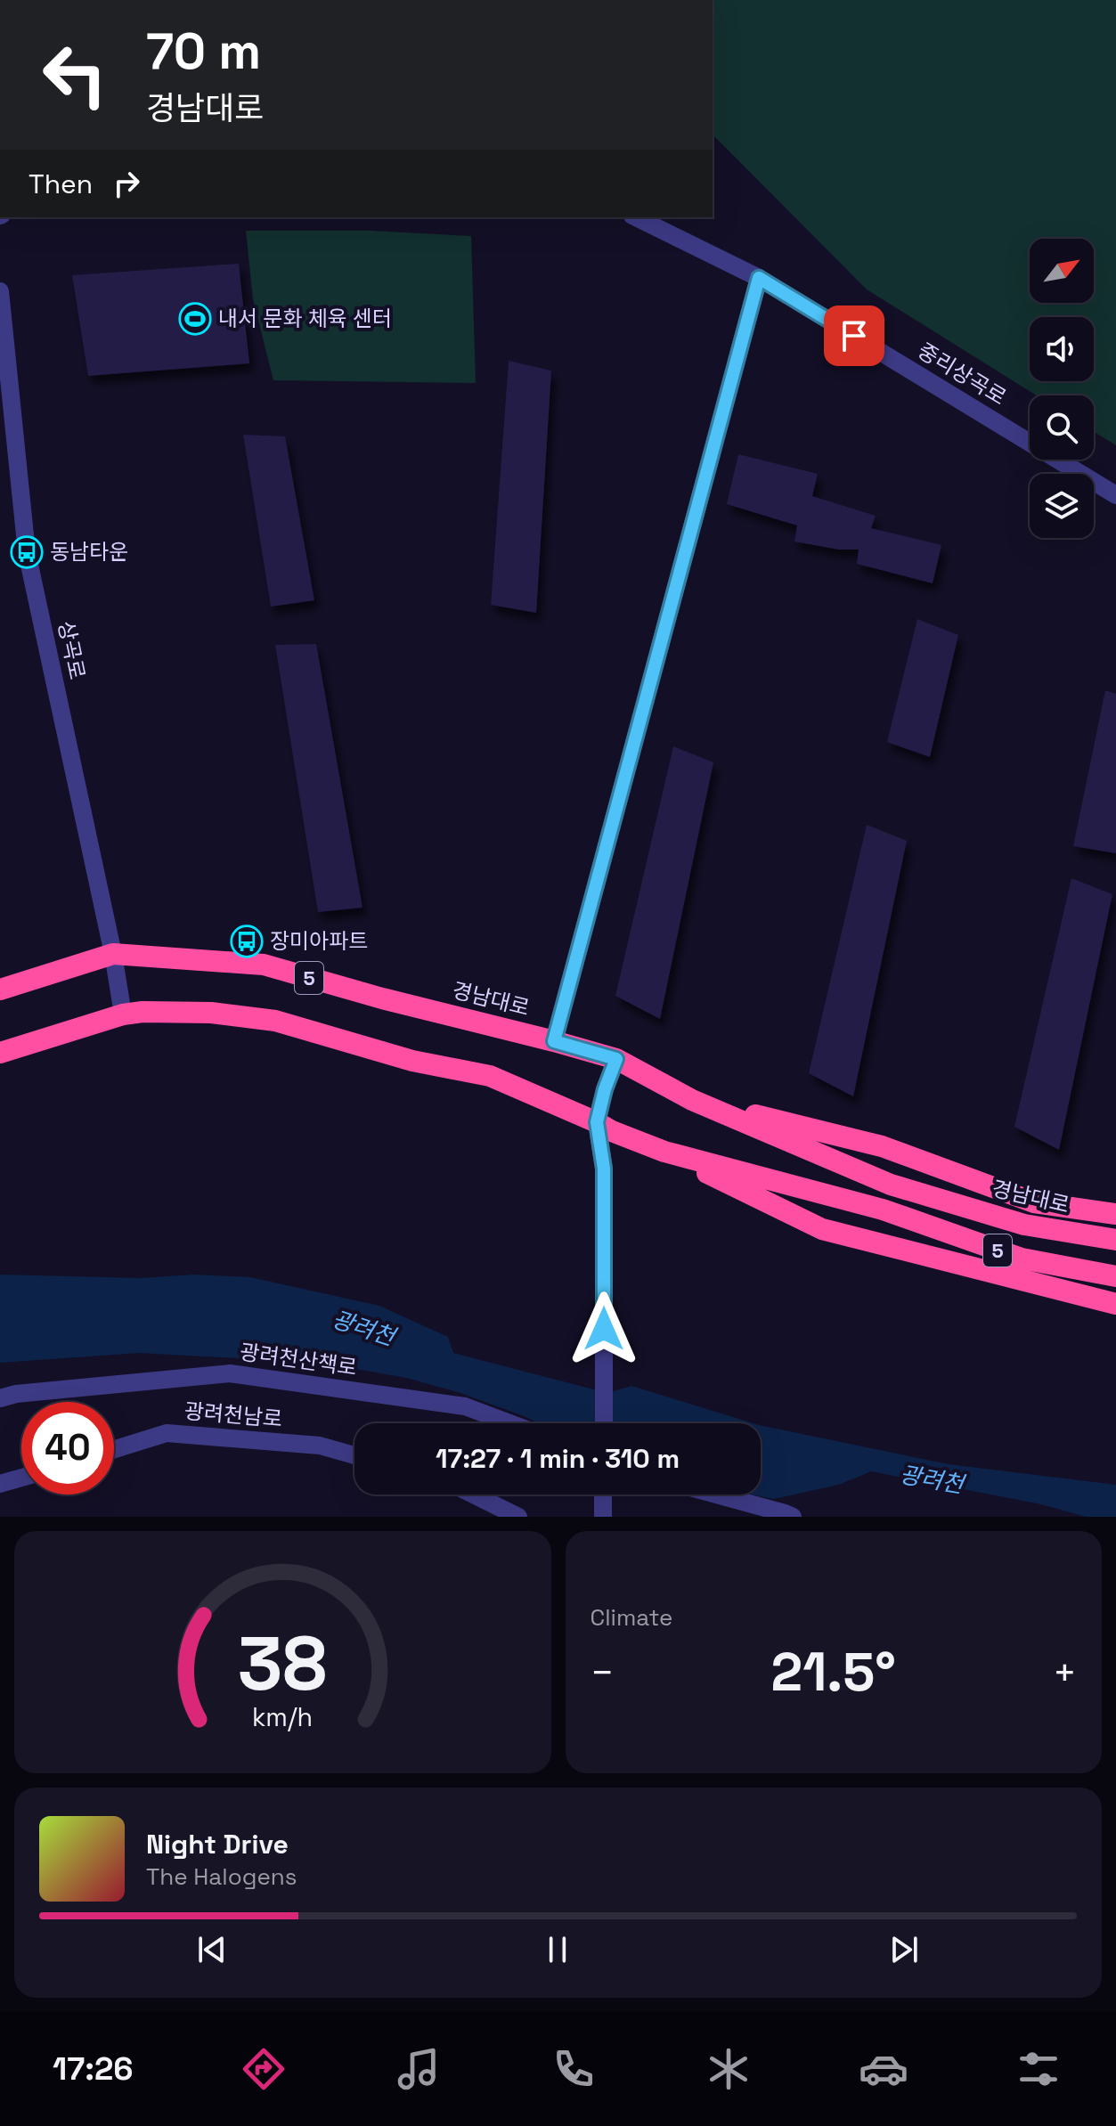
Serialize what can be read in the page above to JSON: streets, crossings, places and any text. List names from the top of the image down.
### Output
{
  "streets": {
    "highway": ["5", "경남대로"],
    "street": [
      "중리상곡로",
      "상곡로",
      "광려천산책로",
      "광려천남로"
    ]
  },
  "crossings": [
    ["상곡로", "5"],
    ["상곡로", "경남대로"]
  ],
  "water": ["광려천"],
  "places": {
    "sports": ["내서 문화 체육 센터"],
    "bus stop": ["동남타운", "장미아파트"]
  },
  "north": "top right",
  "page": {
    "turn": ["70 m", "경남대로"],
    "then": "Then",
    "limit": "40",
    "trip": "17:27 · 1 min · 310 m",
    "tile": "Climate",
    "heat": ["−", "21.5°", "+"],
    "song": ["Night Drive", "The Halogens"],
    "tabs": "17:26",
    "gauge": ["38", "km/h"]
  }
}
